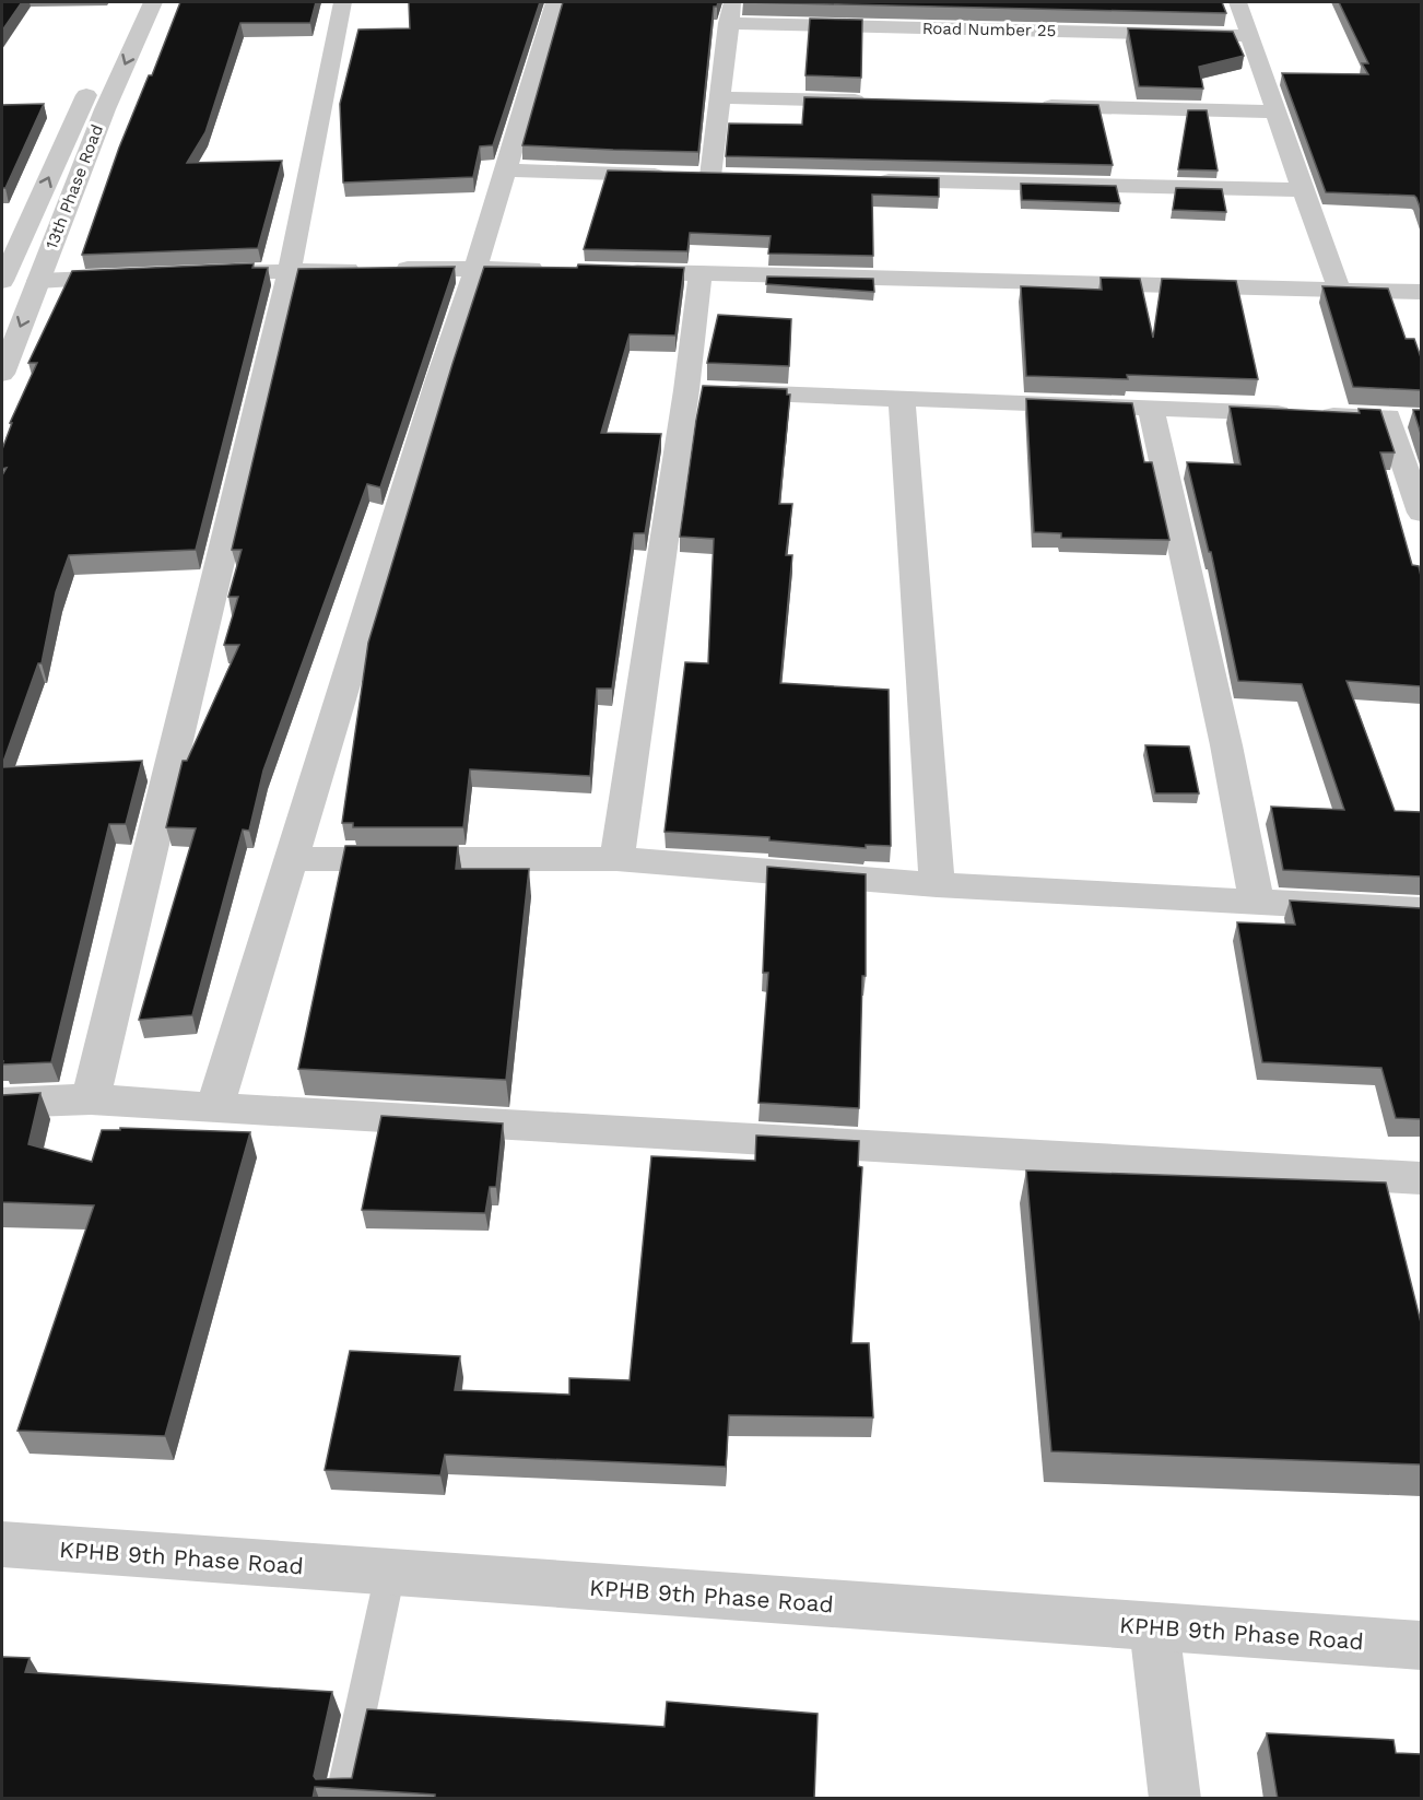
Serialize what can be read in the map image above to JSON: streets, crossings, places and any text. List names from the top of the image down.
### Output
{
  "streets": {
    "street": ["Road Number 25", "13th Phase Road", "KPHB 9th Phase Road"]
  }
}
